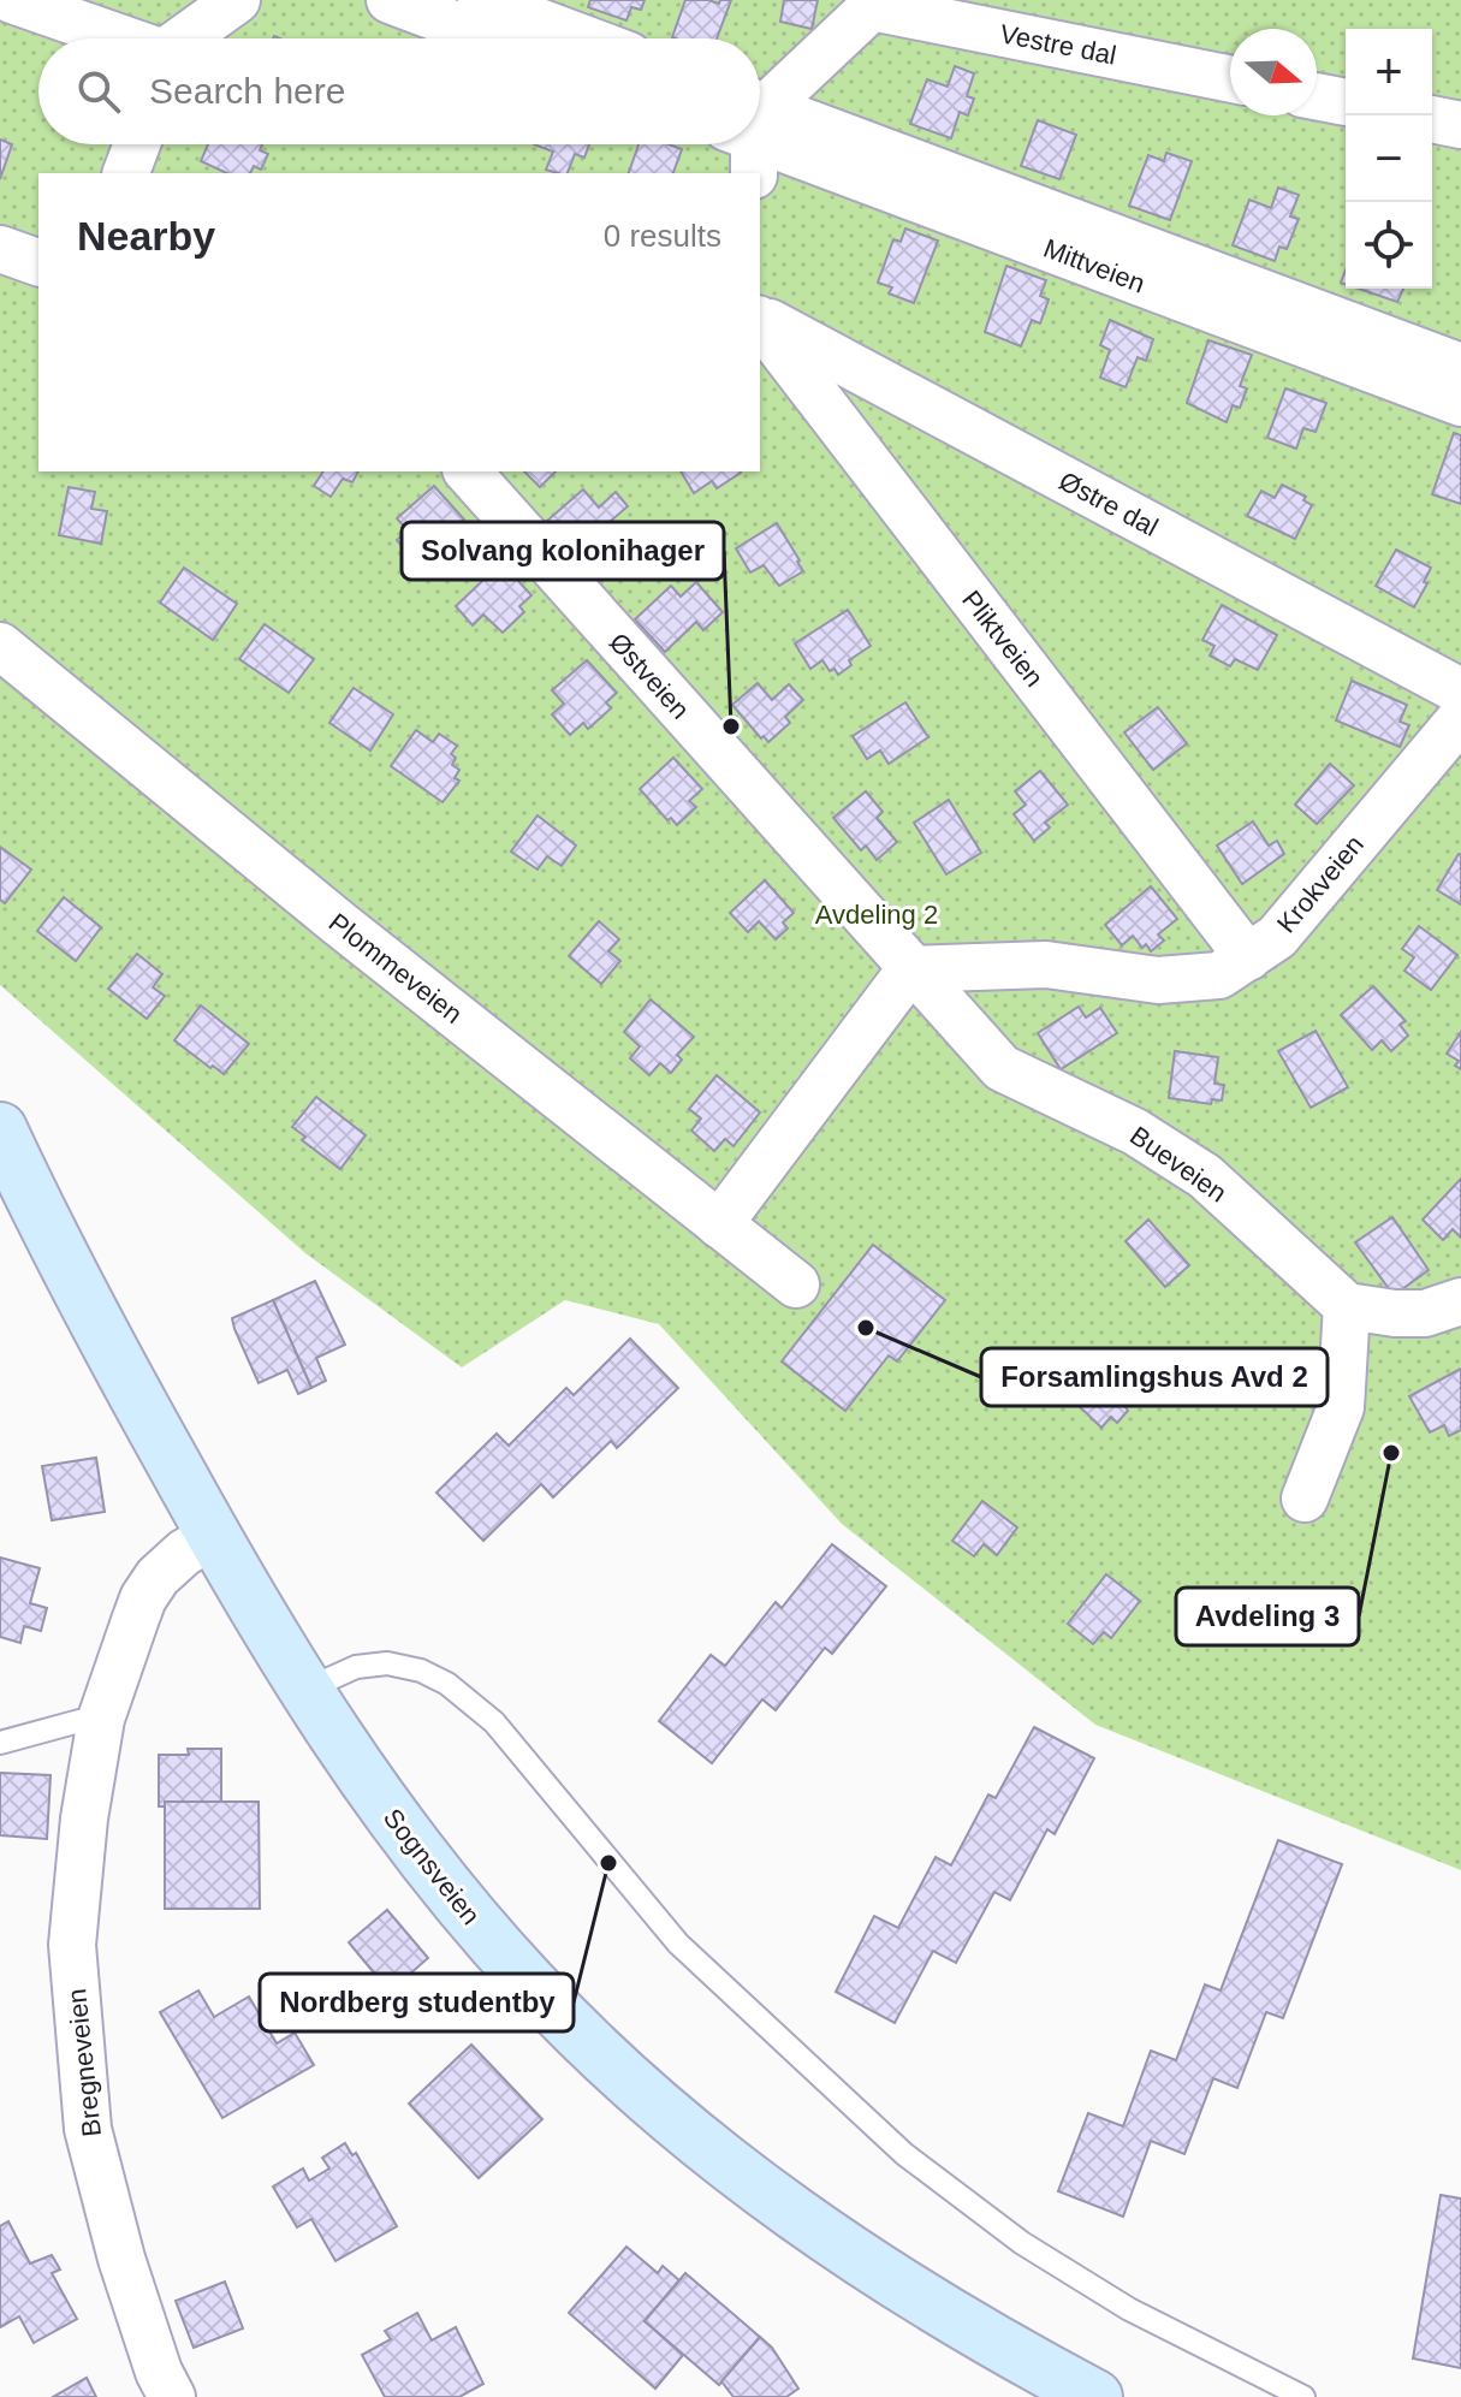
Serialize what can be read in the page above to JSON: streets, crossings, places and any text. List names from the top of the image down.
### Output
{
  "streets": {
    "main road": ["Sognsveien"],
    "street": [
      "Vestre dal",
      "Mittveien",
      "Østre dal",
      "Pliktveien",
      "Østveien",
      "Krokveien",
      "Plommeveien",
      "Bueveien",
      "Bregneveien"
    ]
  },
  "crossings": [
    ["Pliktveien", "Krokveien"],
    ["Østveien", "Krokveien"],
    ["Østveien", "Bueveien"],
    ["Krokveien", "Bueveien"],
    ["Sognsveien", "Bregneveien"]
  ],
  "parks": ["Avdeling 2"],
  "places": [
    "Solvang kolonihager",
    "Forsamlingshus Avd 2",
    "Avdeling 3",
    "Nordberg studentby"
  ],
  "north": "right",
  "page": {
    "map_buttons": ["+", "−"],
    "search": "Search here",
    "heading": ["Nearby", "0 results"]
  }
}
